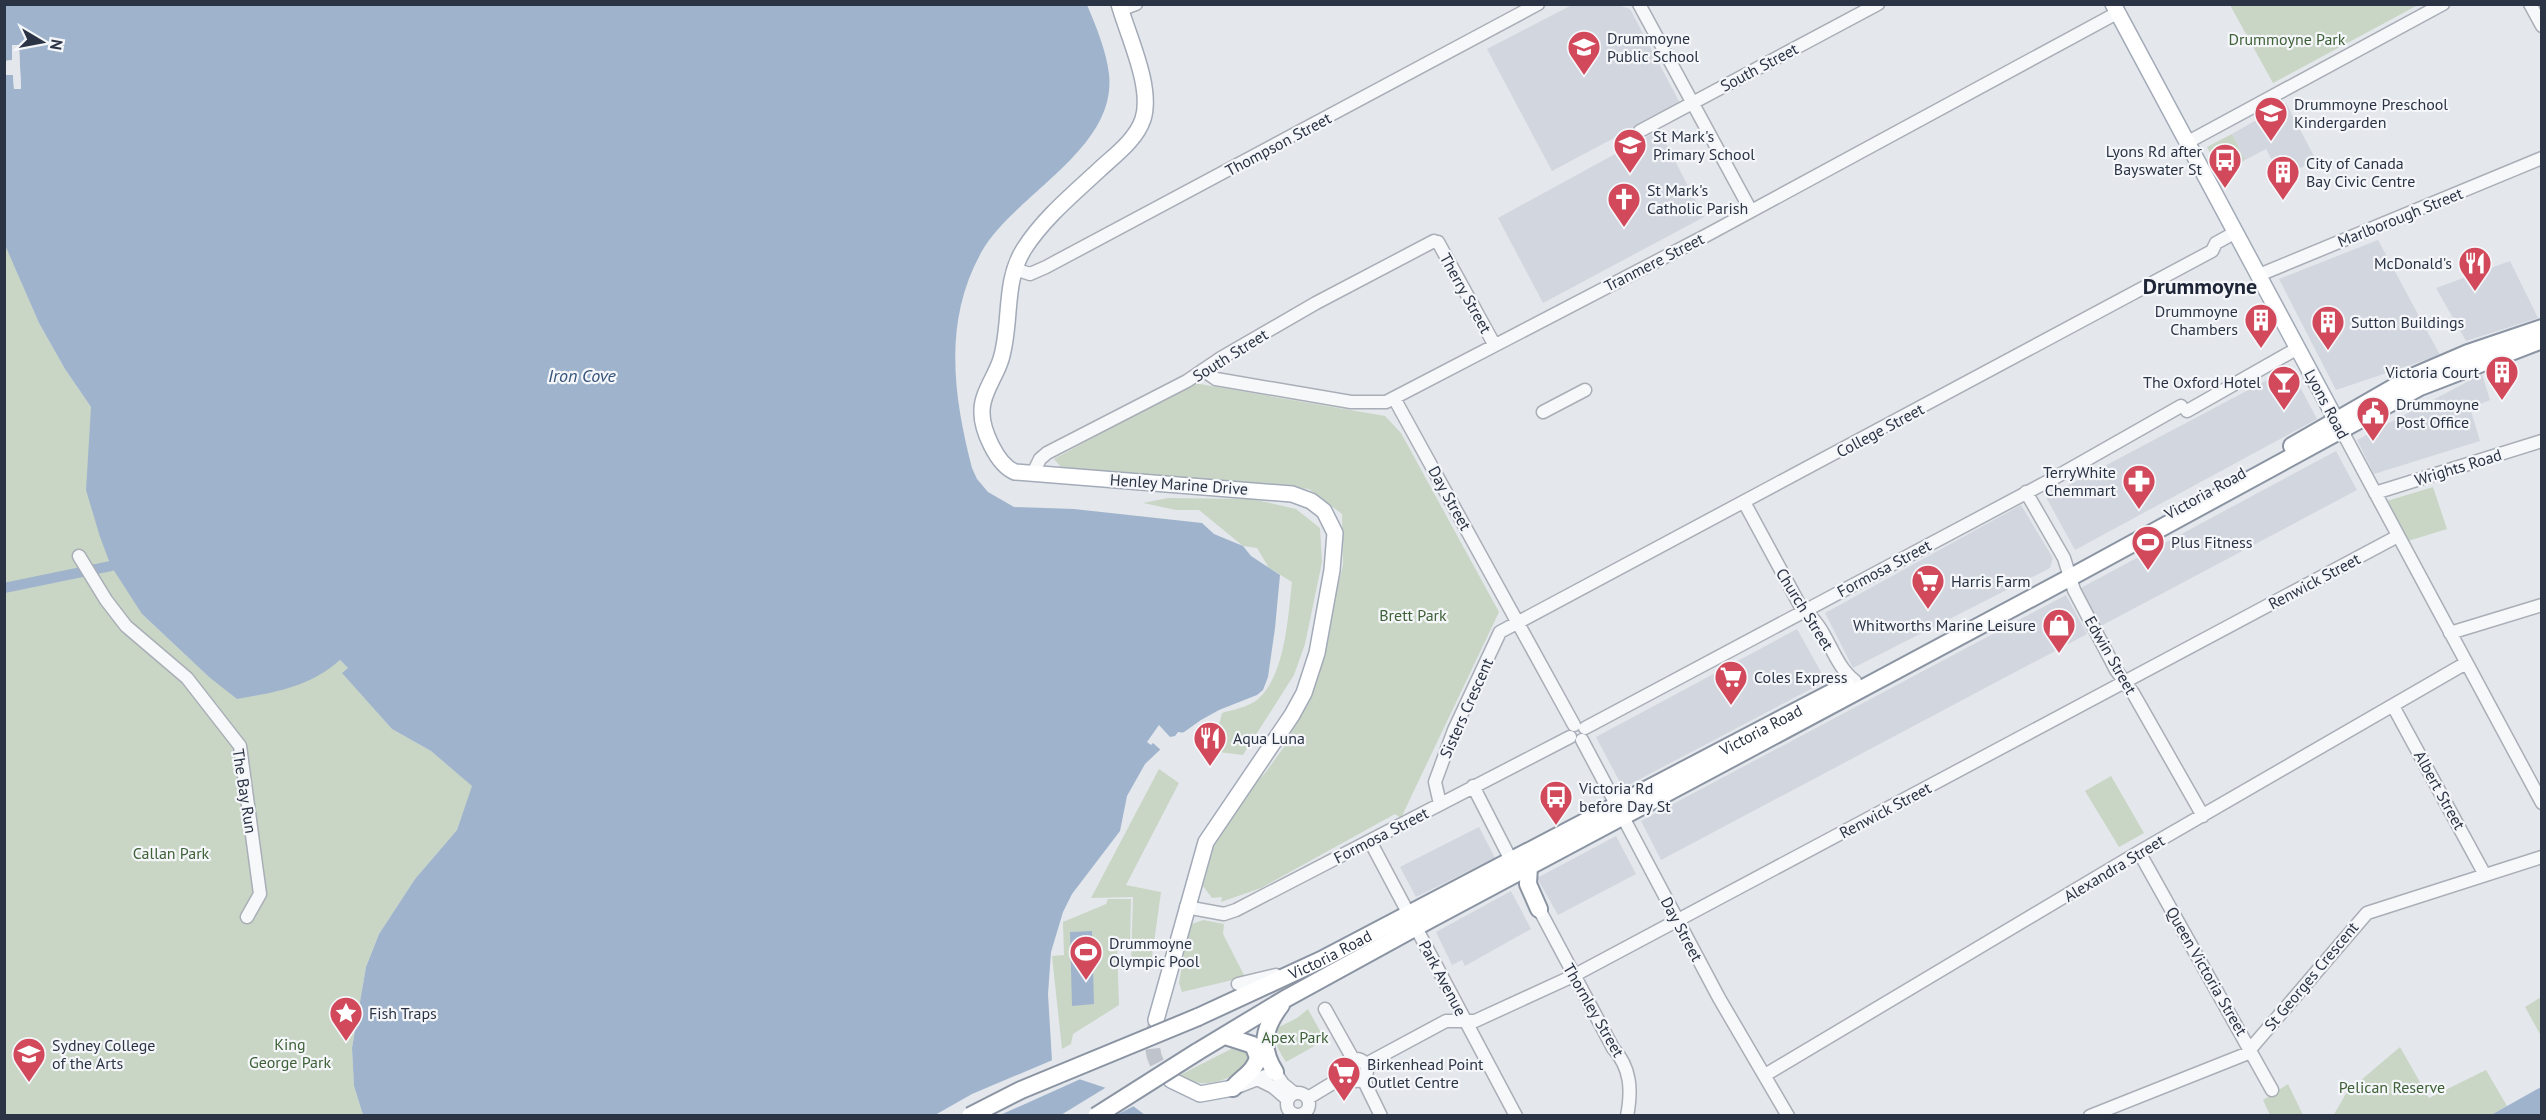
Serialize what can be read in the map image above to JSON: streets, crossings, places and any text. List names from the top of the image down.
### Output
{
  "streets": {
    "highway": ["Victoria Road"],
    "main road": ["Lyons Road", "Henley Marine Drive"],
    "street": [
      "South Street",
      "Thompson Street",
      "Marlborough Street",
      "Tranmere Street",
      "Therry Street",
      "College Street",
      "Wrights Road",
      "Day Street",
      "Formosa Street",
      "Renwick Street",
      "Church Street",
      "Edwin Street",
      "Sisters Crescent",
      "Albert Street",
      "The Bay Run",
      "Alexandra Street",
      "Queen Victoria Street",
      "St Georges Crescent",
      "Park Avenue",
      "Thornley Street"
    ]
  },
  "crossings": [
    ["South Street", "Tranmere Street"],
    ["South Street", "Therry Street"],
    ["South Street", "Henley Marine Drive"],
    ["Thompson Street", "Henley Marine Drive"],
    ["Marlborough Street", "Lyons Road"],
    ["Tranmere Street", "Therry Street"],
    ["Tranmere Street", "Lyons Road"],
    ["Tranmere Street", "Day Street"],
    ["Lyons Road", "College Street"],
    ["Lyons Road", "Wrights Road"],
    ["Lyons Road", "Victoria Road"],
    ["Lyons Road", "Formosa Street"],
    ["Lyons Road", "Renwick Street"],
    ["Lyons Road", "Alexandra Street"],
    ["College Street", "Day Street"],
    ["College Street", "Church Street"],
    ["College Street", "Sisters Crescent"],
    ["Henley Marine Drive", "Formosa Street"],
    ["Victoria Road", "Day Street"],
    ["Victoria Road", "Church Street"],
    ["Victoria Road", "Edwin Street"],
    ["Victoria Road", "Park Avenue"],
    ["Day Street", "Formosa Street"],
    ["Day Street", "Renwick Street"],
    ["Day Street", "Sisters Crescent"],
    ["Day Street", "Alexandra Street"],
    ["Formosa Street", "Church Street"],
    ["Formosa Street", "Edwin Street"],
    ["Formosa Street", "Sisters Crescent"],
    ["Formosa Street", "Park Avenue"],
    ["Renwick Street", "Edwin Street"],
    ["Renwick Street", "Park Avenue"],
    ["Renwick Street", "Thornley Street"],
    ["Edwin Street", "Alexandra Street"],
    ["Albert Street", "Alexandra Street"],
    ["Albert Street", "St Georges Crescent"],
    ["Alexandra Street", "Queen Victoria Street"],
    ["Queen Victoria Street", "St Georges Crescent"]
  ],
  "districts": ["Drummoyne"],
  "water": ["Iron Cove"],
  "parks": [
    "Drummoyne Park",
    "Brett Park",
    "Callan Park",
    "Apex Park",
    "King George Park",
    "Pelican Reserve"
  ],
  "places": {
    "school or university": [
      "Drummoyne Public School",
      "Drummoyne Preschool Kindergarden",
      "St Mark's Primary School",
      "Sydney College of the Arts"
    ],
    "bus stop": ["Lyons Rd after Bayswater St", "Victoria Rd before Day St"],
    "building": [
      "City of Canada Bay Civic Centre",
      "Drummoyne Chambers",
      "Sutton Buildings",
      "Victoria Court"
    ],
    "church": ["St Mark's Catholic Parish"],
    "restaurant": ["McDonald's", "Aqua Luna"],
    "bar": ["The Oxford Hotel"],
    "public building": ["Drummoyne Post Office"],
    "pharmacy": ["TerryWhite Chemmart"],
    "sports": ["Plus Fitness", "Drummoyne Olympic Pool"],
    "supermarket": ["Harris Farm", "Coles Express", "Birkenhead Point Outlet Centre"],
    "shop": ["Whitworths Marine Leisure"],
    "place": ["Fish Traps"]
  },
  "north": "right"
}
